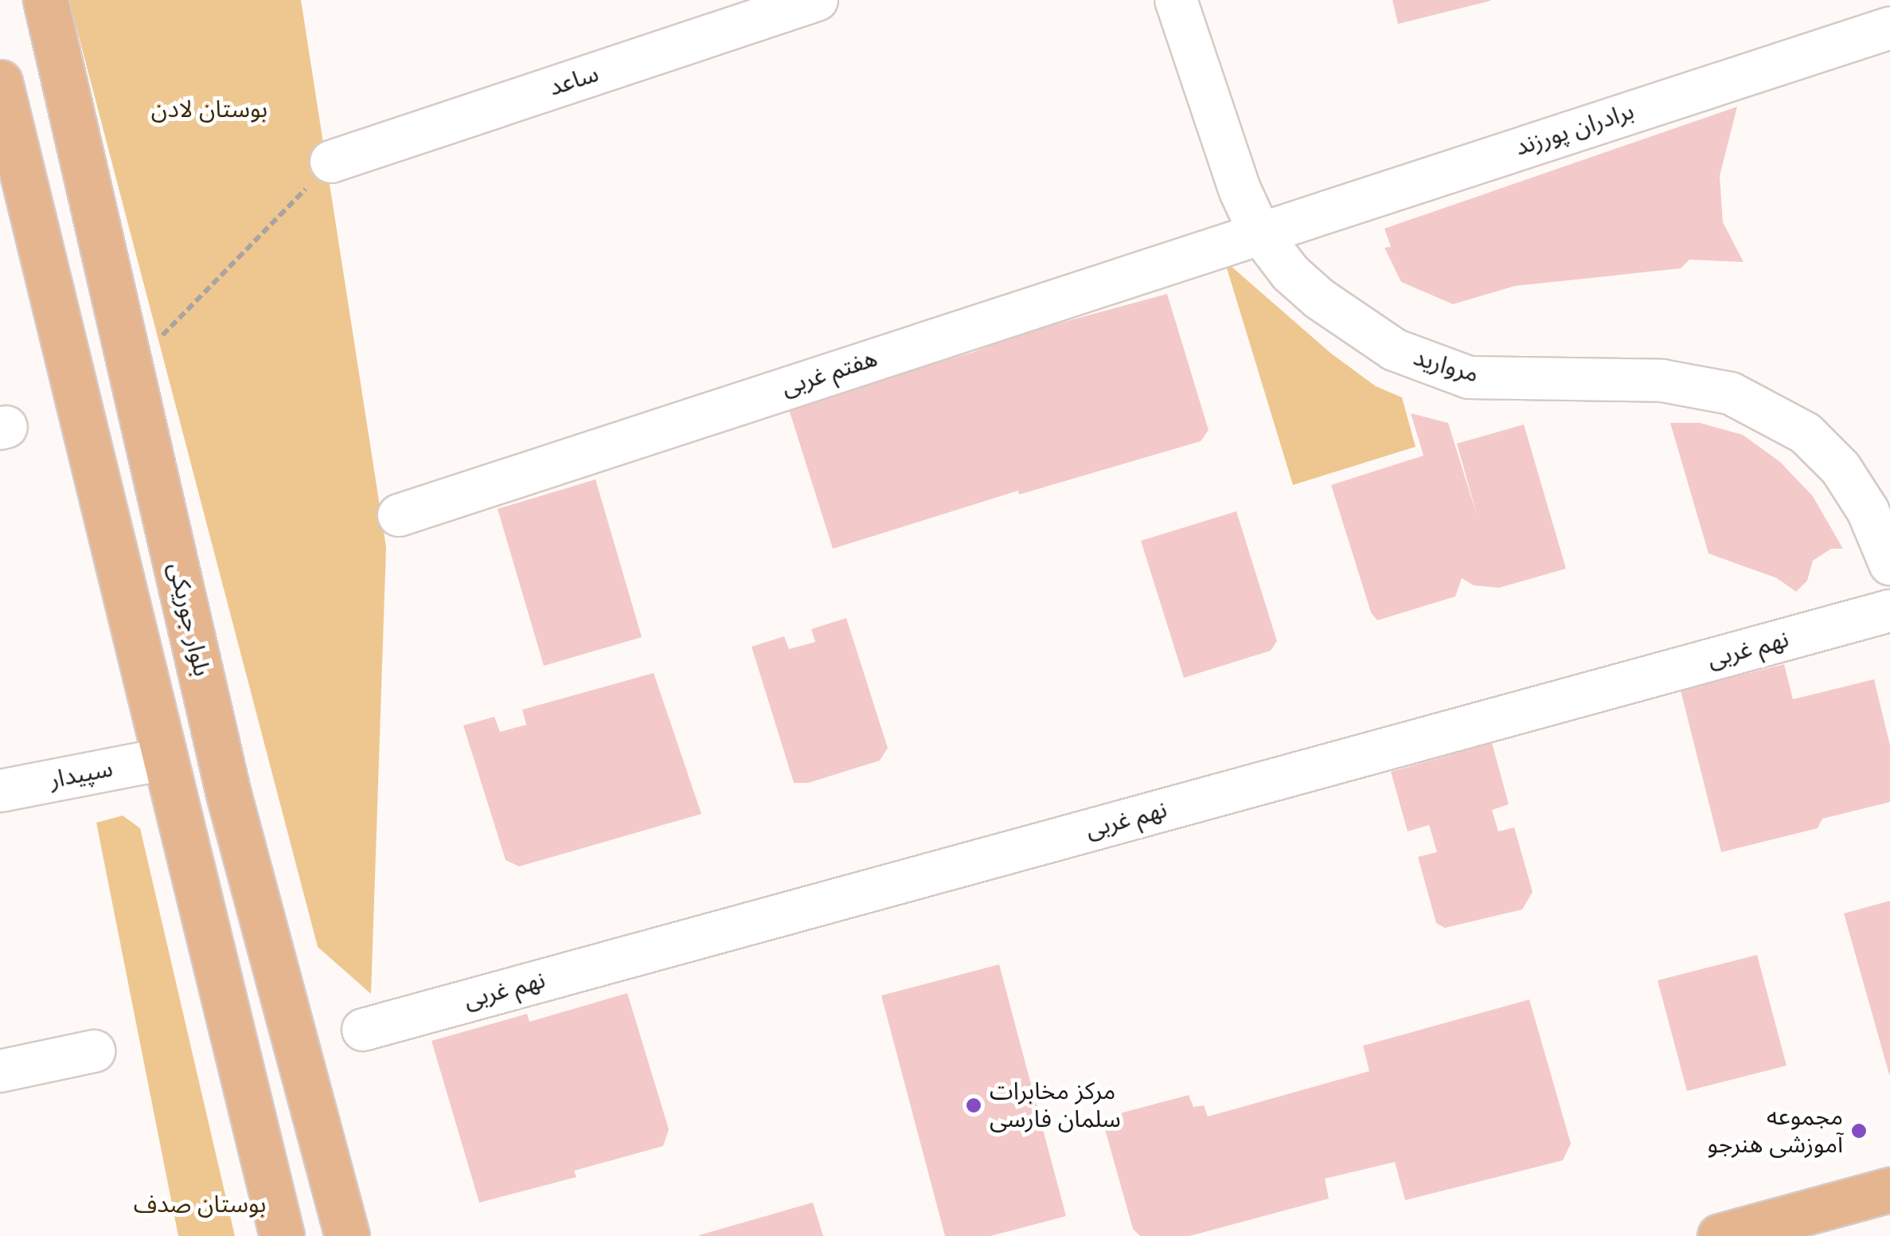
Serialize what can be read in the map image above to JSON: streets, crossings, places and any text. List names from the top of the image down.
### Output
{
  "streets": {
    "main road": ["بلوار جوریکی"],
    "street": [
      "ساعد",
      "برادران پورزند",
      "مروارید",
      "هفتم غربی",
      "نهم غربی",
      "سپیدار"
    ]
  },
  "crossings": [
    ["برادران پورزند", "مروارید"],
    ["برادران پورزند", "هفتم غربی"],
    ["مروارید", "هفتم غربی"]
  ],
  "parks": ["بوستان لادن", "بوستان صدف"],
  "places": ["مرکز مخابرات سلمان فارسی", "مجموعه آموزشی هنرجو"]
}
